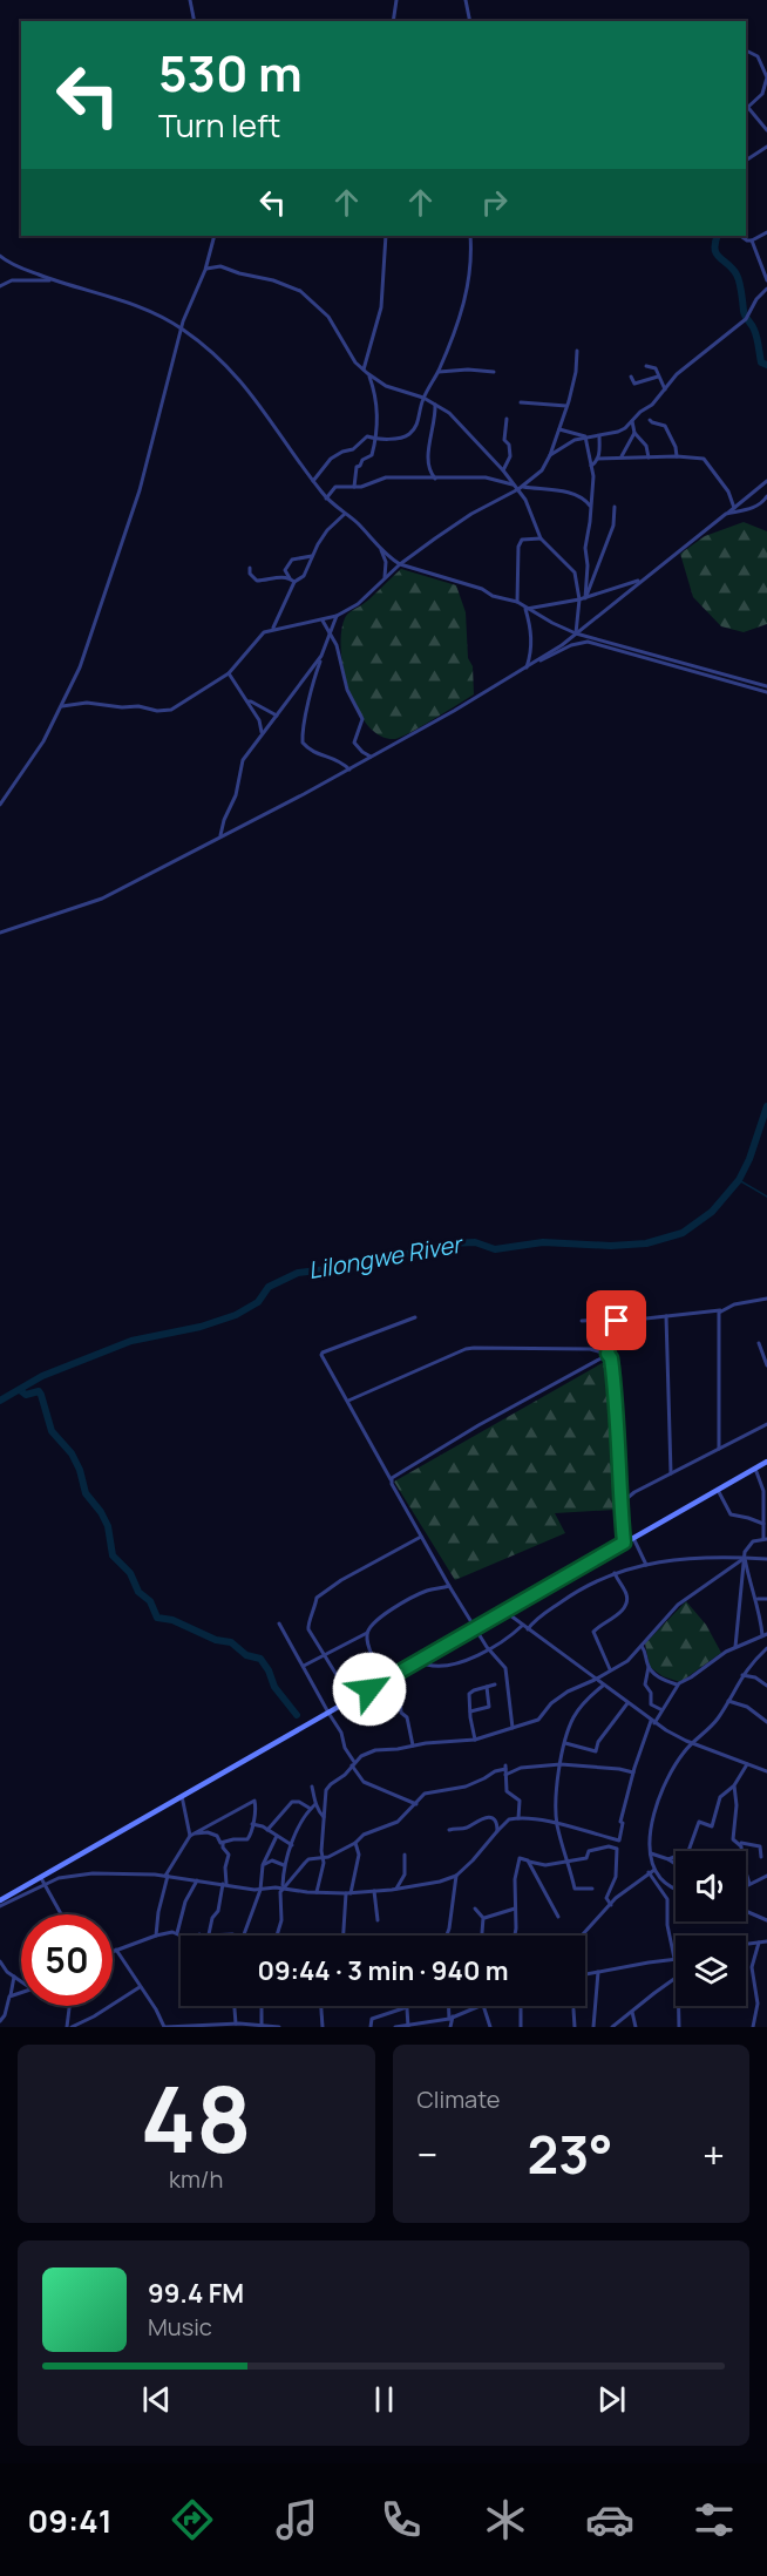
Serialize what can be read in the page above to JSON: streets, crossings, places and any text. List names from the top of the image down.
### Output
{
  "water": ["Lilongwe River"],
  "page": {
    "turn": ["530 m", "Turn left"],
    "limit": "50",
    "trip": "09:44 · 3 min · 940 m",
    "tile": [
      ["48", "km/h"],
      "Climate"
    ],
    "heat": ["−", "23°", "+"],
    "song": ["99.4 FM", "Music"],
    "tabs": "09:41"
  }
}
